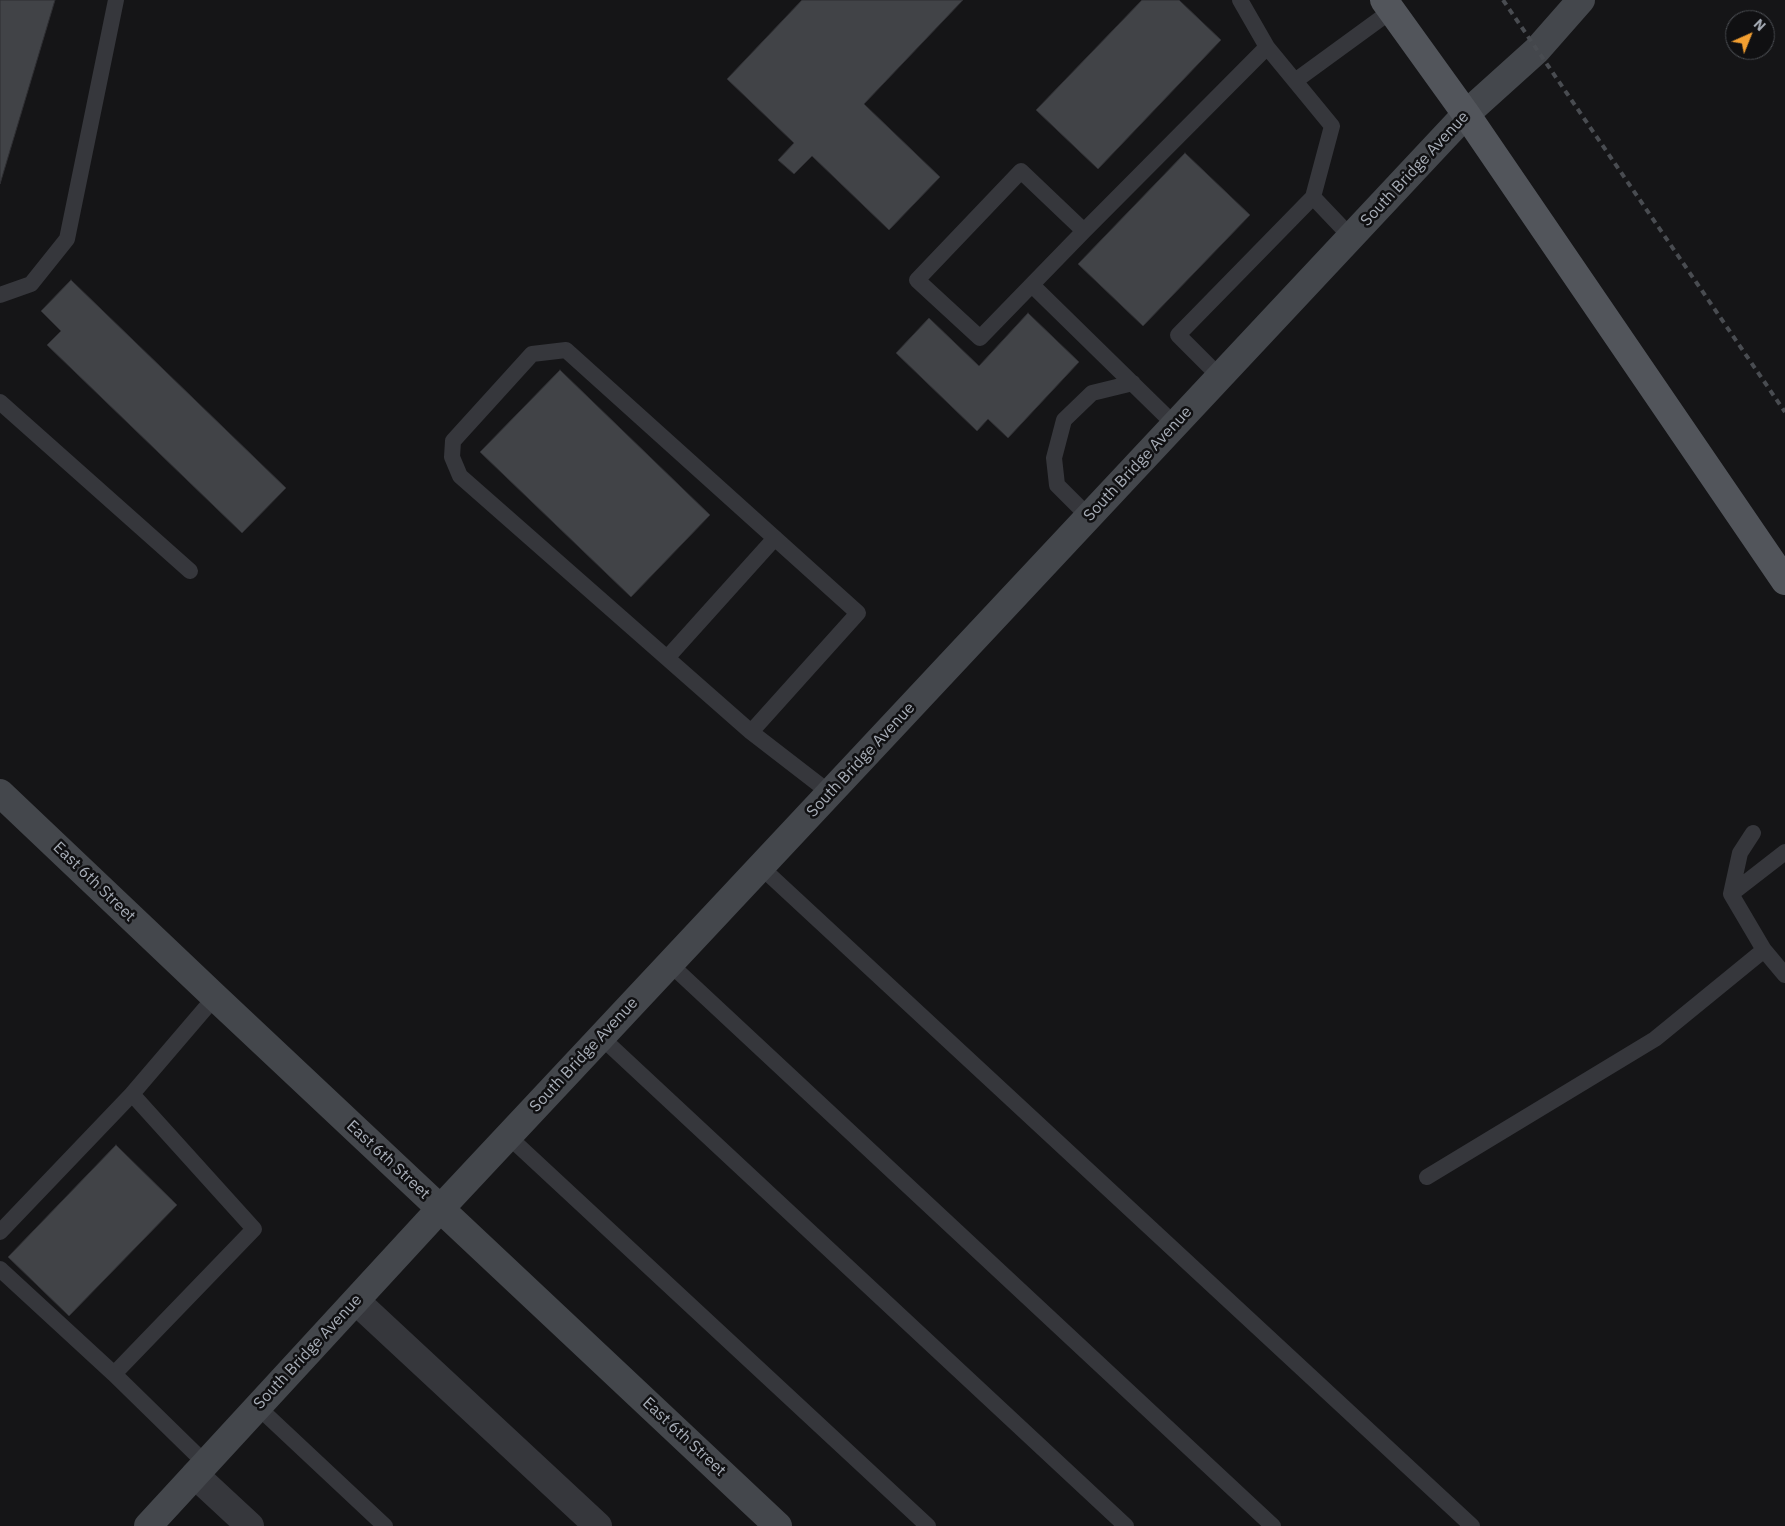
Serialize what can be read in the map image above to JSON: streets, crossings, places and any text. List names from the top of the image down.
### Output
{
  "streets": {
    "street": ["South Bridge Avenue", "East 6th Street"]
  },
  "crossings": [
    ["South Bridge Avenue", "East 6th Street"]
  ],
  "north": "top right"
}
